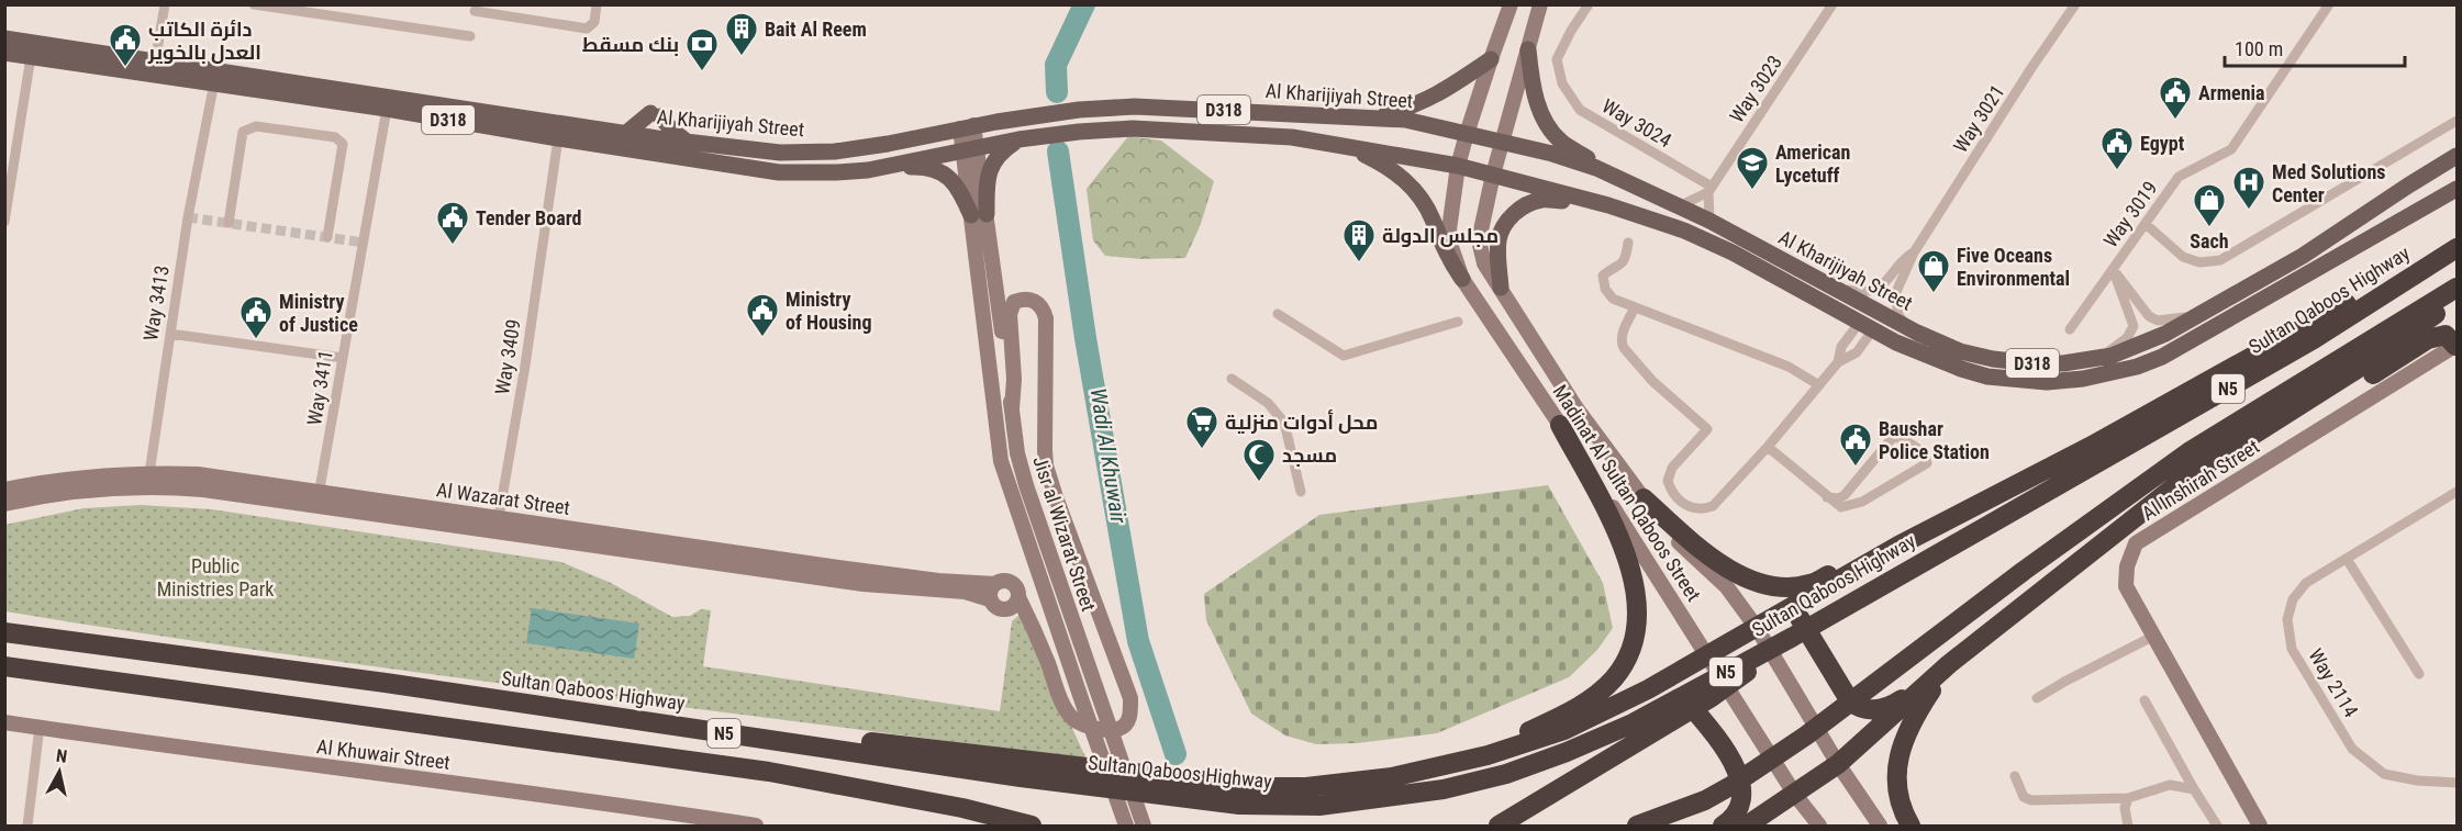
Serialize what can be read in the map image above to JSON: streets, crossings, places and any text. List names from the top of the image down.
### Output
{
  "streets": {
    "highway": ["Sultan Qaboos Highway", "N5"],
    "main road": [
      "Al Kharijiyah Street",
      "D318",
      "Al Inshirah Street",
      "Madinat Al Sultan Qaboos Street",
      "Al Wazarat Street",
      "Jisr al Wizarat Street",
      "Al Khuwair Street"
    ],
    "street": [
      "Way 3023",
      "Way 3021",
      "Way 3024",
      "Way 3019",
      "Way 3413",
      "Way 3409",
      "Way 3411",
      "Way 2114"
    ]
  },
  "crossings": [
    ["Way 3023", "Way 3024"],
    ["Al Kharijiyah Street", "Way 3021"],
    ["Al Kharijiyah Street", "Way 3019"],
    ["Al Kharijiyah Street", "Way 3413"],
    ["Al Kharijiyah Street", "Way 3409"],
    ["Al Kharijiyah Street", "Way 3411"],
    ["Al Kharijiyah Street", "Madinat Al Sultan Qaboos Street"],
    ["Al Kharijiyah Street", "Jisr al Wizarat Street"],
    ["Way 3413", "Al Wazarat Street"],
    ["Way 3409", "Al Wazarat Street"],
    ["Way 3411", "Al Wazarat Street"]
  ],
  "water": ["Wadi Al Khuwair"],
  "parks": ["Public Ministries Park"],
  "places": {
    "building": ["Bait Al Reem", "مجلس الدولة"],
    "public building": [
      "دائرة الكاتب العدل بالخوير",
      "Armenia",
      "Egypt",
      "Tender Board",
      "Ministry of Housing",
      "Ministry of Justice",
      "Baushar Police Station"
    ],
    "bank": ["بنك مسقط"],
    "school or university": ["American Lycetuff"],
    "hospital": ["Med Solutions Center"],
    "shop": ["Sach", "Five Oceans Environmental"],
    "supermarket": ["محل أدوات منزلية"],
    "mosque": ["مسجد"]
  },
  "scale_bar": "100 m",
  "north": "top"
}
